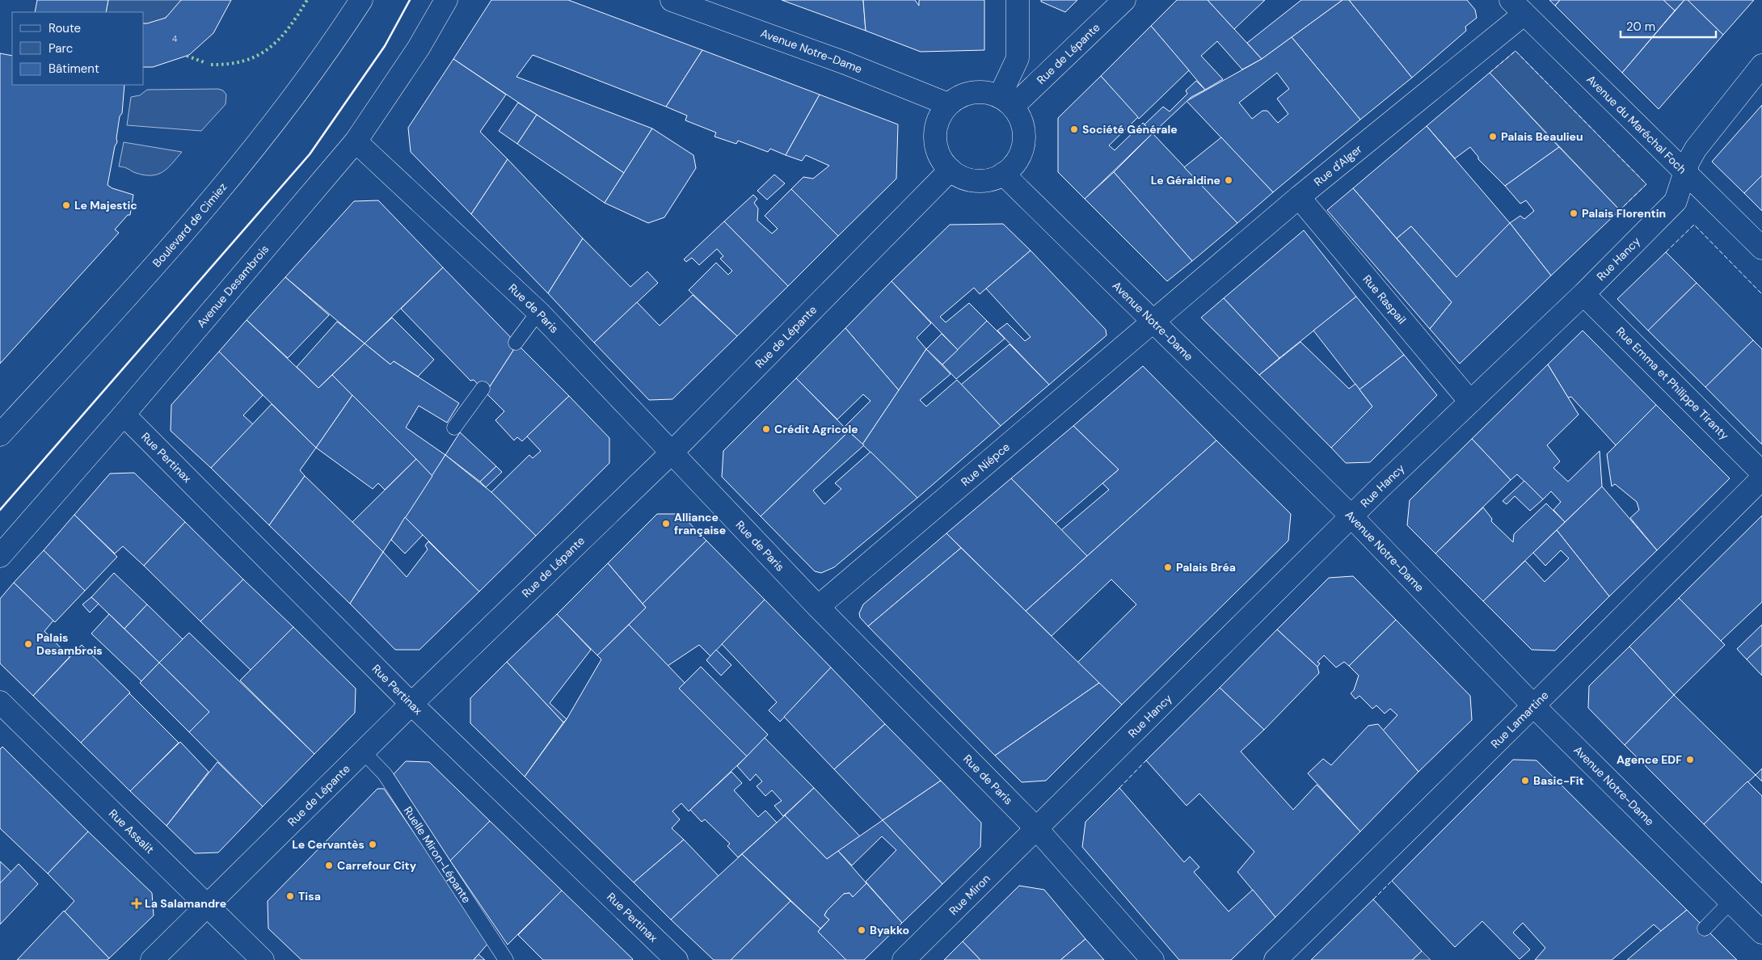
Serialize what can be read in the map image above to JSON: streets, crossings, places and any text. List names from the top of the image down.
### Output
{
  "streets": {
    "street": [
      "Avenue Notre-Dame",
      "Rue de Lépante",
      "Avenue du Maréchal Foch",
      "Rue d'Alger",
      "Boulevard de Cimiez",
      "Rue Hancy",
      "Avenue Desambrois",
      "Rue Raspail",
      "Rue de Paris",
      "Rue Emma et Philippe Tiranty",
      "Rue Pertinax",
      "Rue Niépce",
      "Rue Lamartine",
      "Rue Assalit",
      "Rue Miron"
    ],
    "lane": ["Ruelle Miron-Lépante"]
  },
  "crossings": [
    ["Avenue Notre-Dame", "Rue de Lépante"],
    ["Avenue Notre-Dame", "Rue d'Alger"],
    ["Avenue Notre-Dame", "Rue Hancy"],
    ["Avenue Notre-Dame", "Rue Niépce"],
    ["Avenue Notre-Dame", "Rue Lamartine"],
    ["Rue de Lépante", "Rue de Paris"],
    ["Rue de Lépante", "Rue Pertinax"],
    ["Rue de Lépante", "Rue Assalit"],
    ["Rue de Lépante", "Ruelle Miron-Lépante"],
    ["Avenue du Maréchal Foch", "Rue d'Alger"],
    ["Avenue du Maréchal Foch", "Rue Hancy"],
    ["Rue d'Alger", "Rue Raspail"],
    ["Rue d'Alger", "Rue Niépce"],
    ["Rue Hancy", "Rue Raspail"],
    ["Rue Hancy", "Rue de Paris"],
    ["Rue Hancy", "Rue Emma et Philippe Tiranty"],
    ["Rue Hancy", "Rue Miron"],
    ["Avenue Desambrois", "Rue de Paris"],
    ["Avenue Desambrois", "Rue Pertinax"],
    ["Rue de Paris", "Rue Niépce"],
    ["Rue de Paris", "Rue Miron"]
  ],
  "places": {
    "other": [
      "Société Générale",
      "Palais Beaulieu",
      "Le Géraldine",
      "Le Majestic",
      "Palais Florentin",
      "Crédit Agricole",
      "Alliance française",
      "Palais Bréa",
      "Palais Desambrois",
      "Agence EDF",
      "Basic-Fit",
      "Le Cervantès",
      "Carrefour City",
      "Tisa",
      "Byakko"
    ],
    "health": ["La Salamandre"]
  },
  "house_numbers": ["4"],
  "legend": ["Route", "Parc", "Bâtiment"],
  "scale_bar": "20 m"
}
